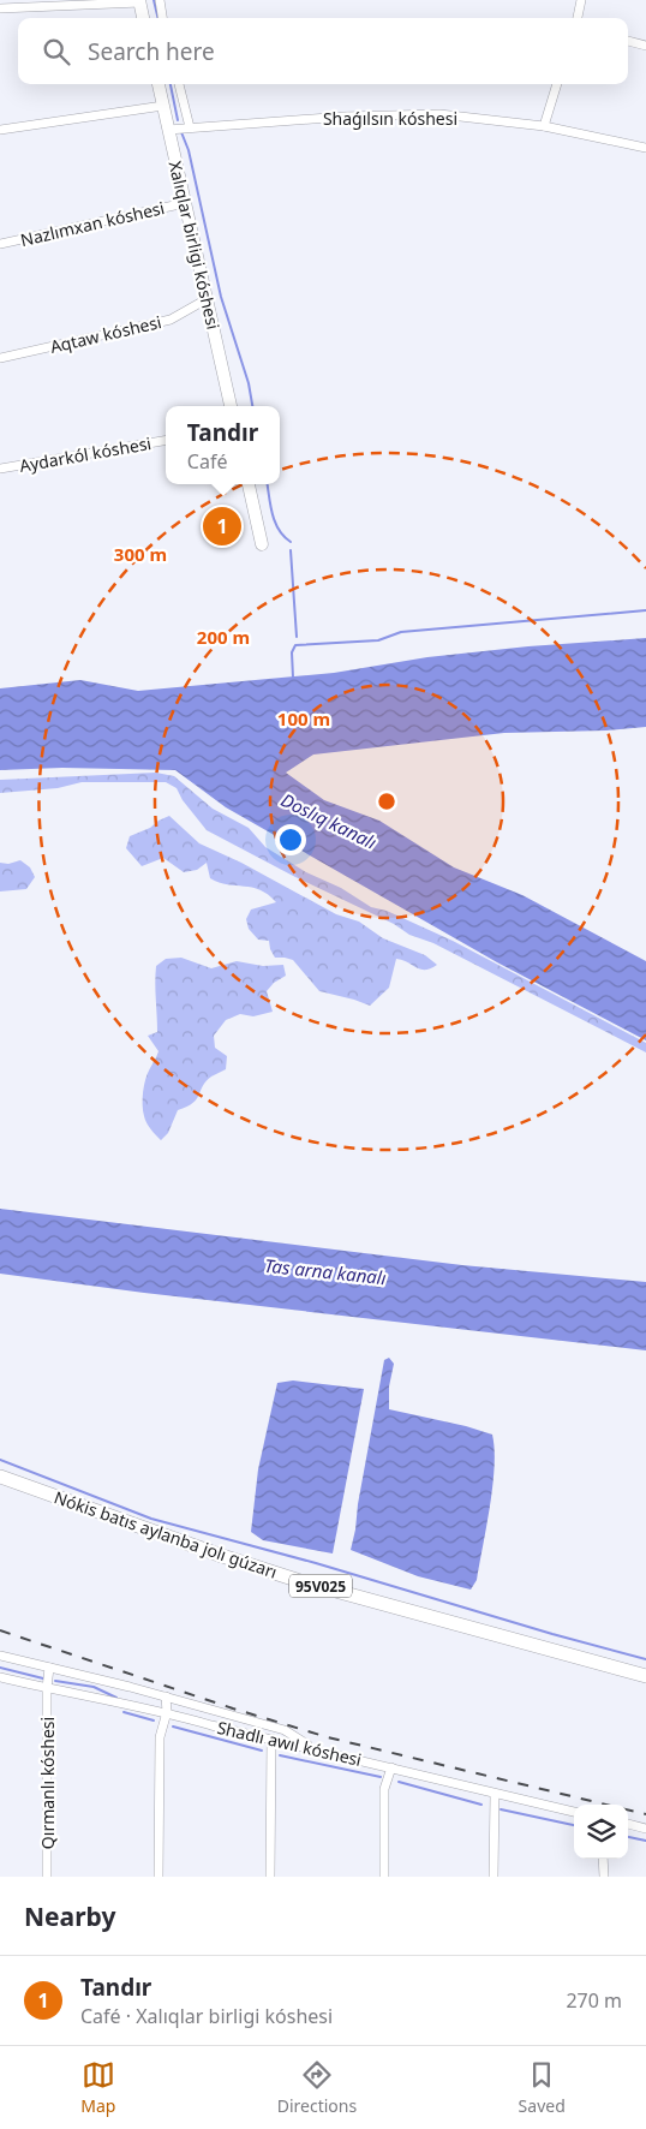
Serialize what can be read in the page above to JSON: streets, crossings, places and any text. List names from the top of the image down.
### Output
{
  "streets": {
    "main road": ["Nókis batıs aylanba jolı gúzarı", "95V025"],
    "street": [
      "Shaǵılsın kóshesi",
      "Nazlımxan kóshesi",
      "Xalıqlar birligi kóshesi",
      "Aqtaw kóshesi",
      "Aydarkól kóshesi",
      "Shadlı awıl kóshesi",
      "Qırmanlı kóshesi"
    ]
  },
  "crossings": [
    ["Shaǵılsın kóshesi", "Xalıqlar birligi kóshesi"],
    ["Nazlımxan kóshesi", "Xalıqlar birligi kóshesi"],
    ["Xalıqlar birligi kóshesi", "Aqtaw kóshesi"],
    ["Shadlı awıl kóshesi", "Qırmanlı kóshesi"]
  ],
  "water": ["Doslıq kanalı", "Tas arna kanalı"],
  "page": {
    "search": "Search here",
    "popup": ["Tandır", "Café"],
    "pins": "1",
    "heading": "Nearby",
    "list": [
      {
        "mark": "1",
        "name": "Tandır",
        "note": "Café · Xalıqlar birligi kóshesi",
        "value": "270 m"
      }
    ],
    "nav": ["Map", "Directions", "Saved"]
  },
  "rings": ["300 m", "200 m", "100 m"]
}
